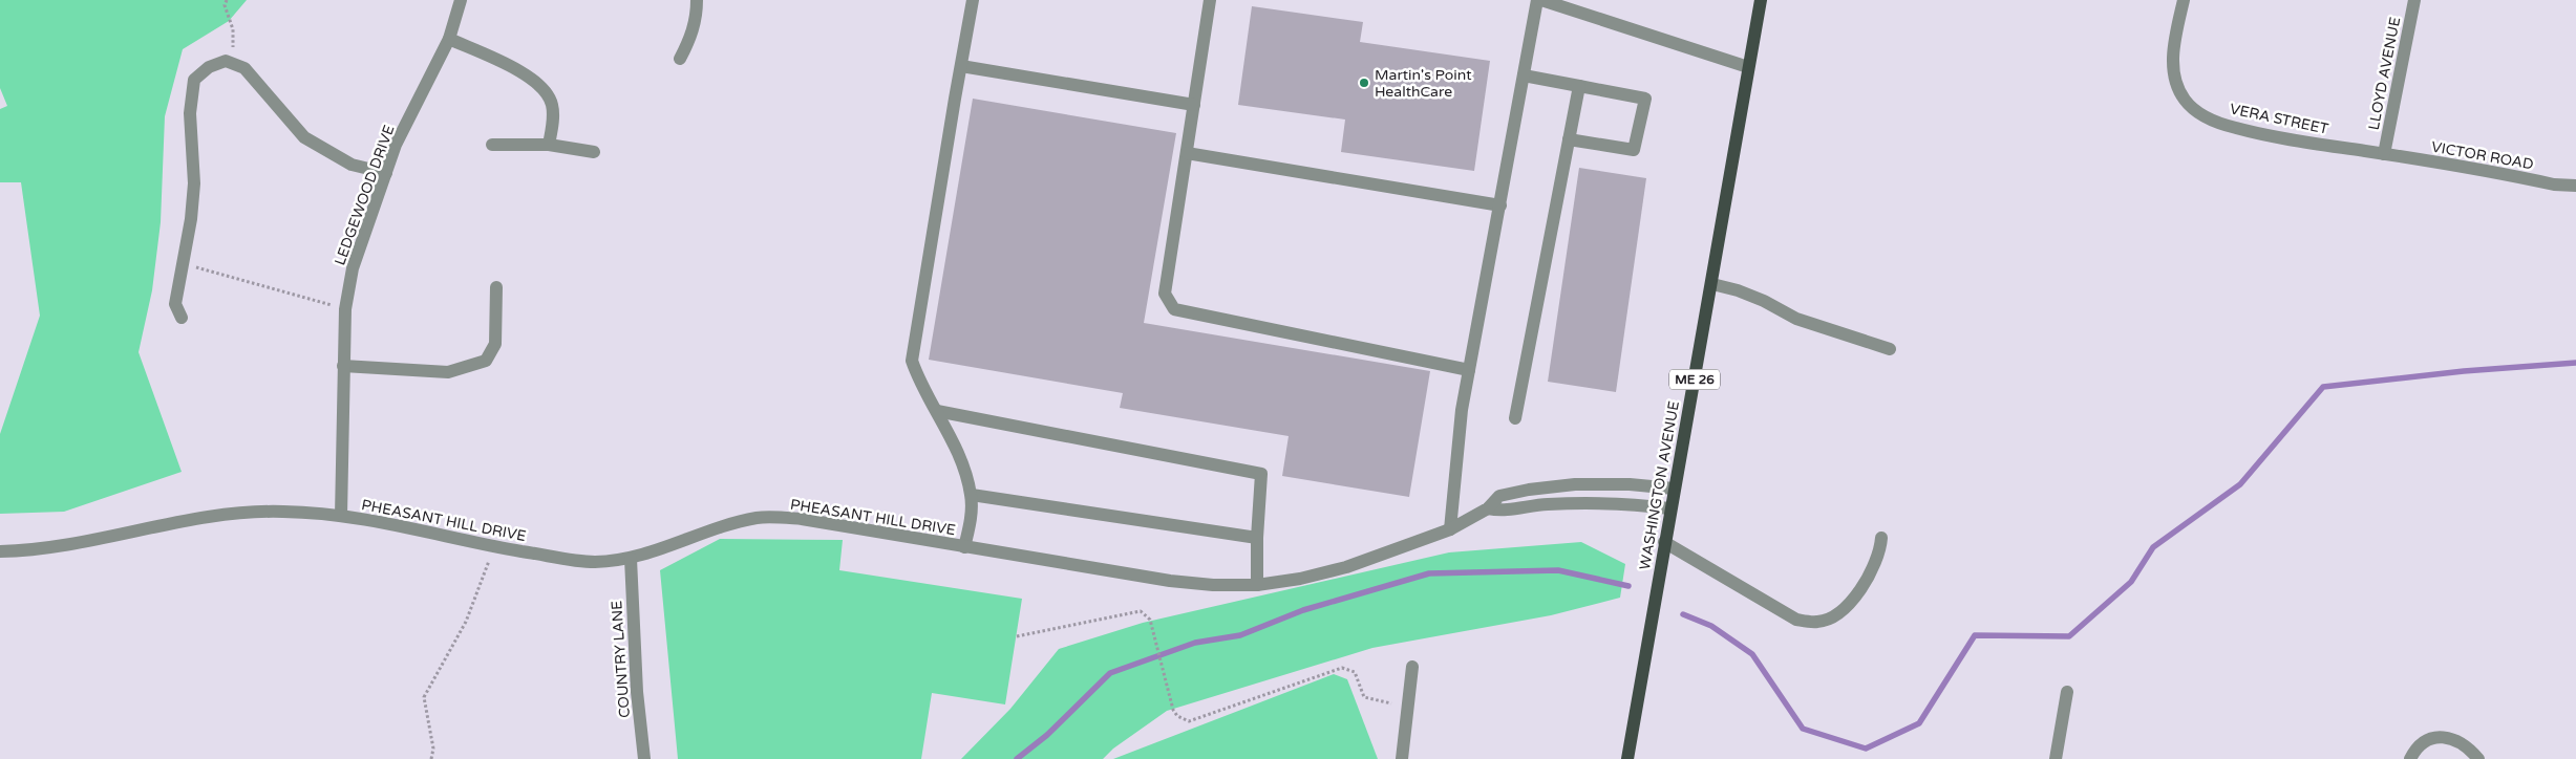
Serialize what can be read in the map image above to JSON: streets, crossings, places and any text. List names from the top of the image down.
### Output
{
  "streets": {
    "main road": ["ME 26", "WASHINGTON AVENUE"],
    "street": [
      "LLOYD AVENUE",
      "VERA STREET",
      "VICTOR ROAD",
      "LEDGEWOOD DRIVE",
      "PHEASANT HILL DRIVE",
      "COUNTRY LANE"
    ]
  },
  "crossings": [
    ["LLOYD AVENUE", "VERA STREET"],
    ["LLOYD AVENUE", "VICTOR ROAD"],
    ["VERA STREET", "VICTOR ROAD"],
    ["LEDGEWOOD DRIVE", "PHEASANT HILL DRIVE"],
    ["WASHINGTON AVENUE", "PHEASANT HILL DRIVE"],
    ["PHEASANT HILL DRIVE", "COUNTRY LANE"]
  ],
  "places": ["Martin's Point HealthCare"]
}
